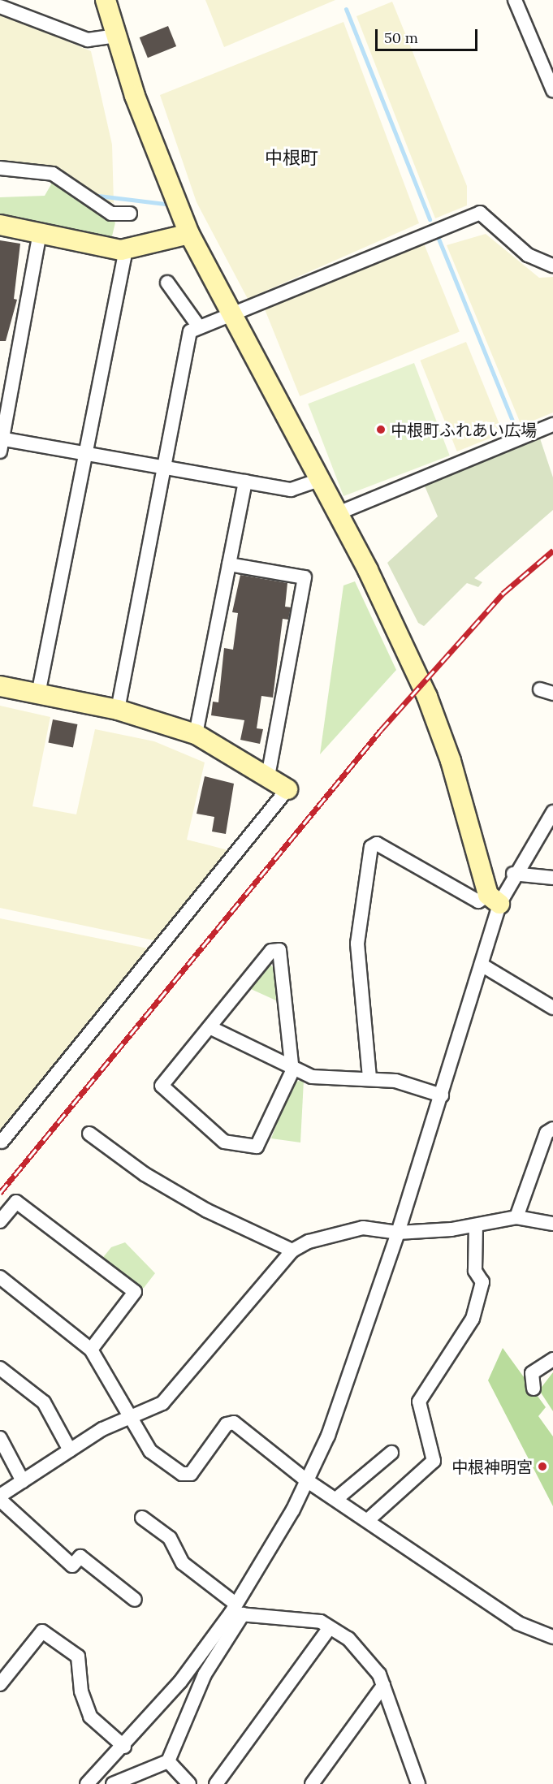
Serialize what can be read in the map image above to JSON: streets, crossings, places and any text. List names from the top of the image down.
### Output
{
  "districts": ["中根町"],
  "places": ["中根町ふれあい広場", "中根神明宮"],
  "scale_bar": "50 m"
}
